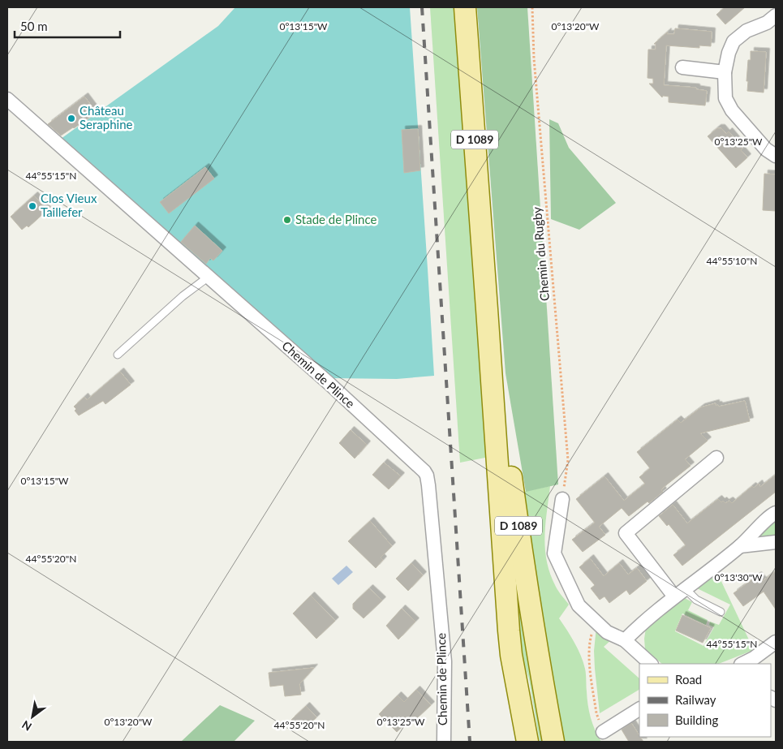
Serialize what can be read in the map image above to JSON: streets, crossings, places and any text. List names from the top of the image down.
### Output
{
  "streets": {
    "main road": ["D 1089"],
    "street": ["Chemin de Plince"],
    "path": ["Chemin du Rugby"]
  },
  "places": ["Château Seraphine", "Clos Vieux Taillefer", "Stade de Plince"],
  "legend": ["Road", "Railway", "Building"],
  "scale_bar": "50 m",
  "north": "bottom left",
  "coordinates": [
    "0°13'15\"W",
    "0°13'20\"W",
    "0°13'25\"W",
    "44°55'15\"N",
    "44°55'10\"N",
    "44°55'20\"N",
    "0°13'30\"W"
  ]
}
